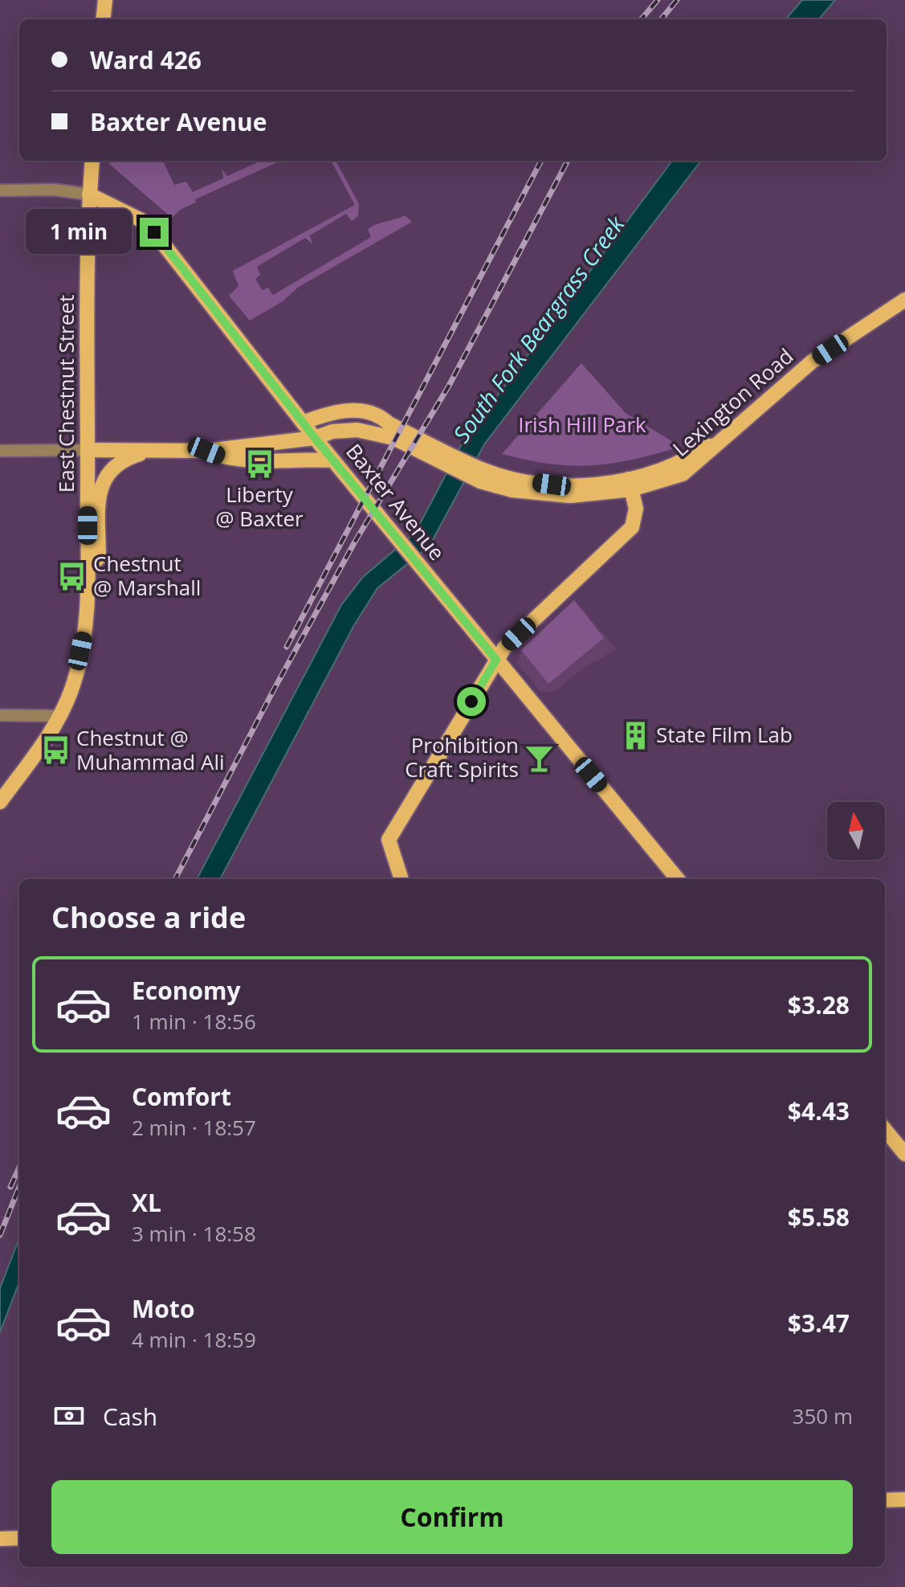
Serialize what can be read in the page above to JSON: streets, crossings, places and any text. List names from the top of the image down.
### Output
{
  "streets": {
    "main road": ["East Chestnut Street", "Lexington Road", "Baxter Avenue"]
  },
  "crossings": [
    ["East Chestnut Street", "Baxter Avenue"]
  ],
  "water": ["South Fork Beargrass Creek"],
  "parks": ["Irish Hill Park"],
  "places": {
    "bus stop": ["Liberty @ Baxter", "Chestnut @ Marshall", "Chestnut @ Muhammad Ali"],
    "building": ["State Film Lab"],
    "bar": ["Prohibition Craft Spirits"]
  },
  "north": "top",
  "page": {
    "banner": ["Ward 426", "Baxter Avenue"],
    "bubble": "1 min",
    "heading": "Choose a ride",
    "list": [
      {
        "name": "Economy",
        "note": "1 min · 18:56",
        "value": "$3.28"
      },
      {
        "name": "Comfort",
        "note": "2 min · 18:57",
        "value": "$4.43"
      },
      {
        "name": "XL",
        "note": "3 min · 18:58",
        "value": "$5.58"
      },
      {
        "name": "Moto",
        "note": "4 min · 18:59",
        "value": "$3.47"
      }
    ],
    "pay": ["Cash", "350 m"],
    "buttons": "Confirm"
  }
}
